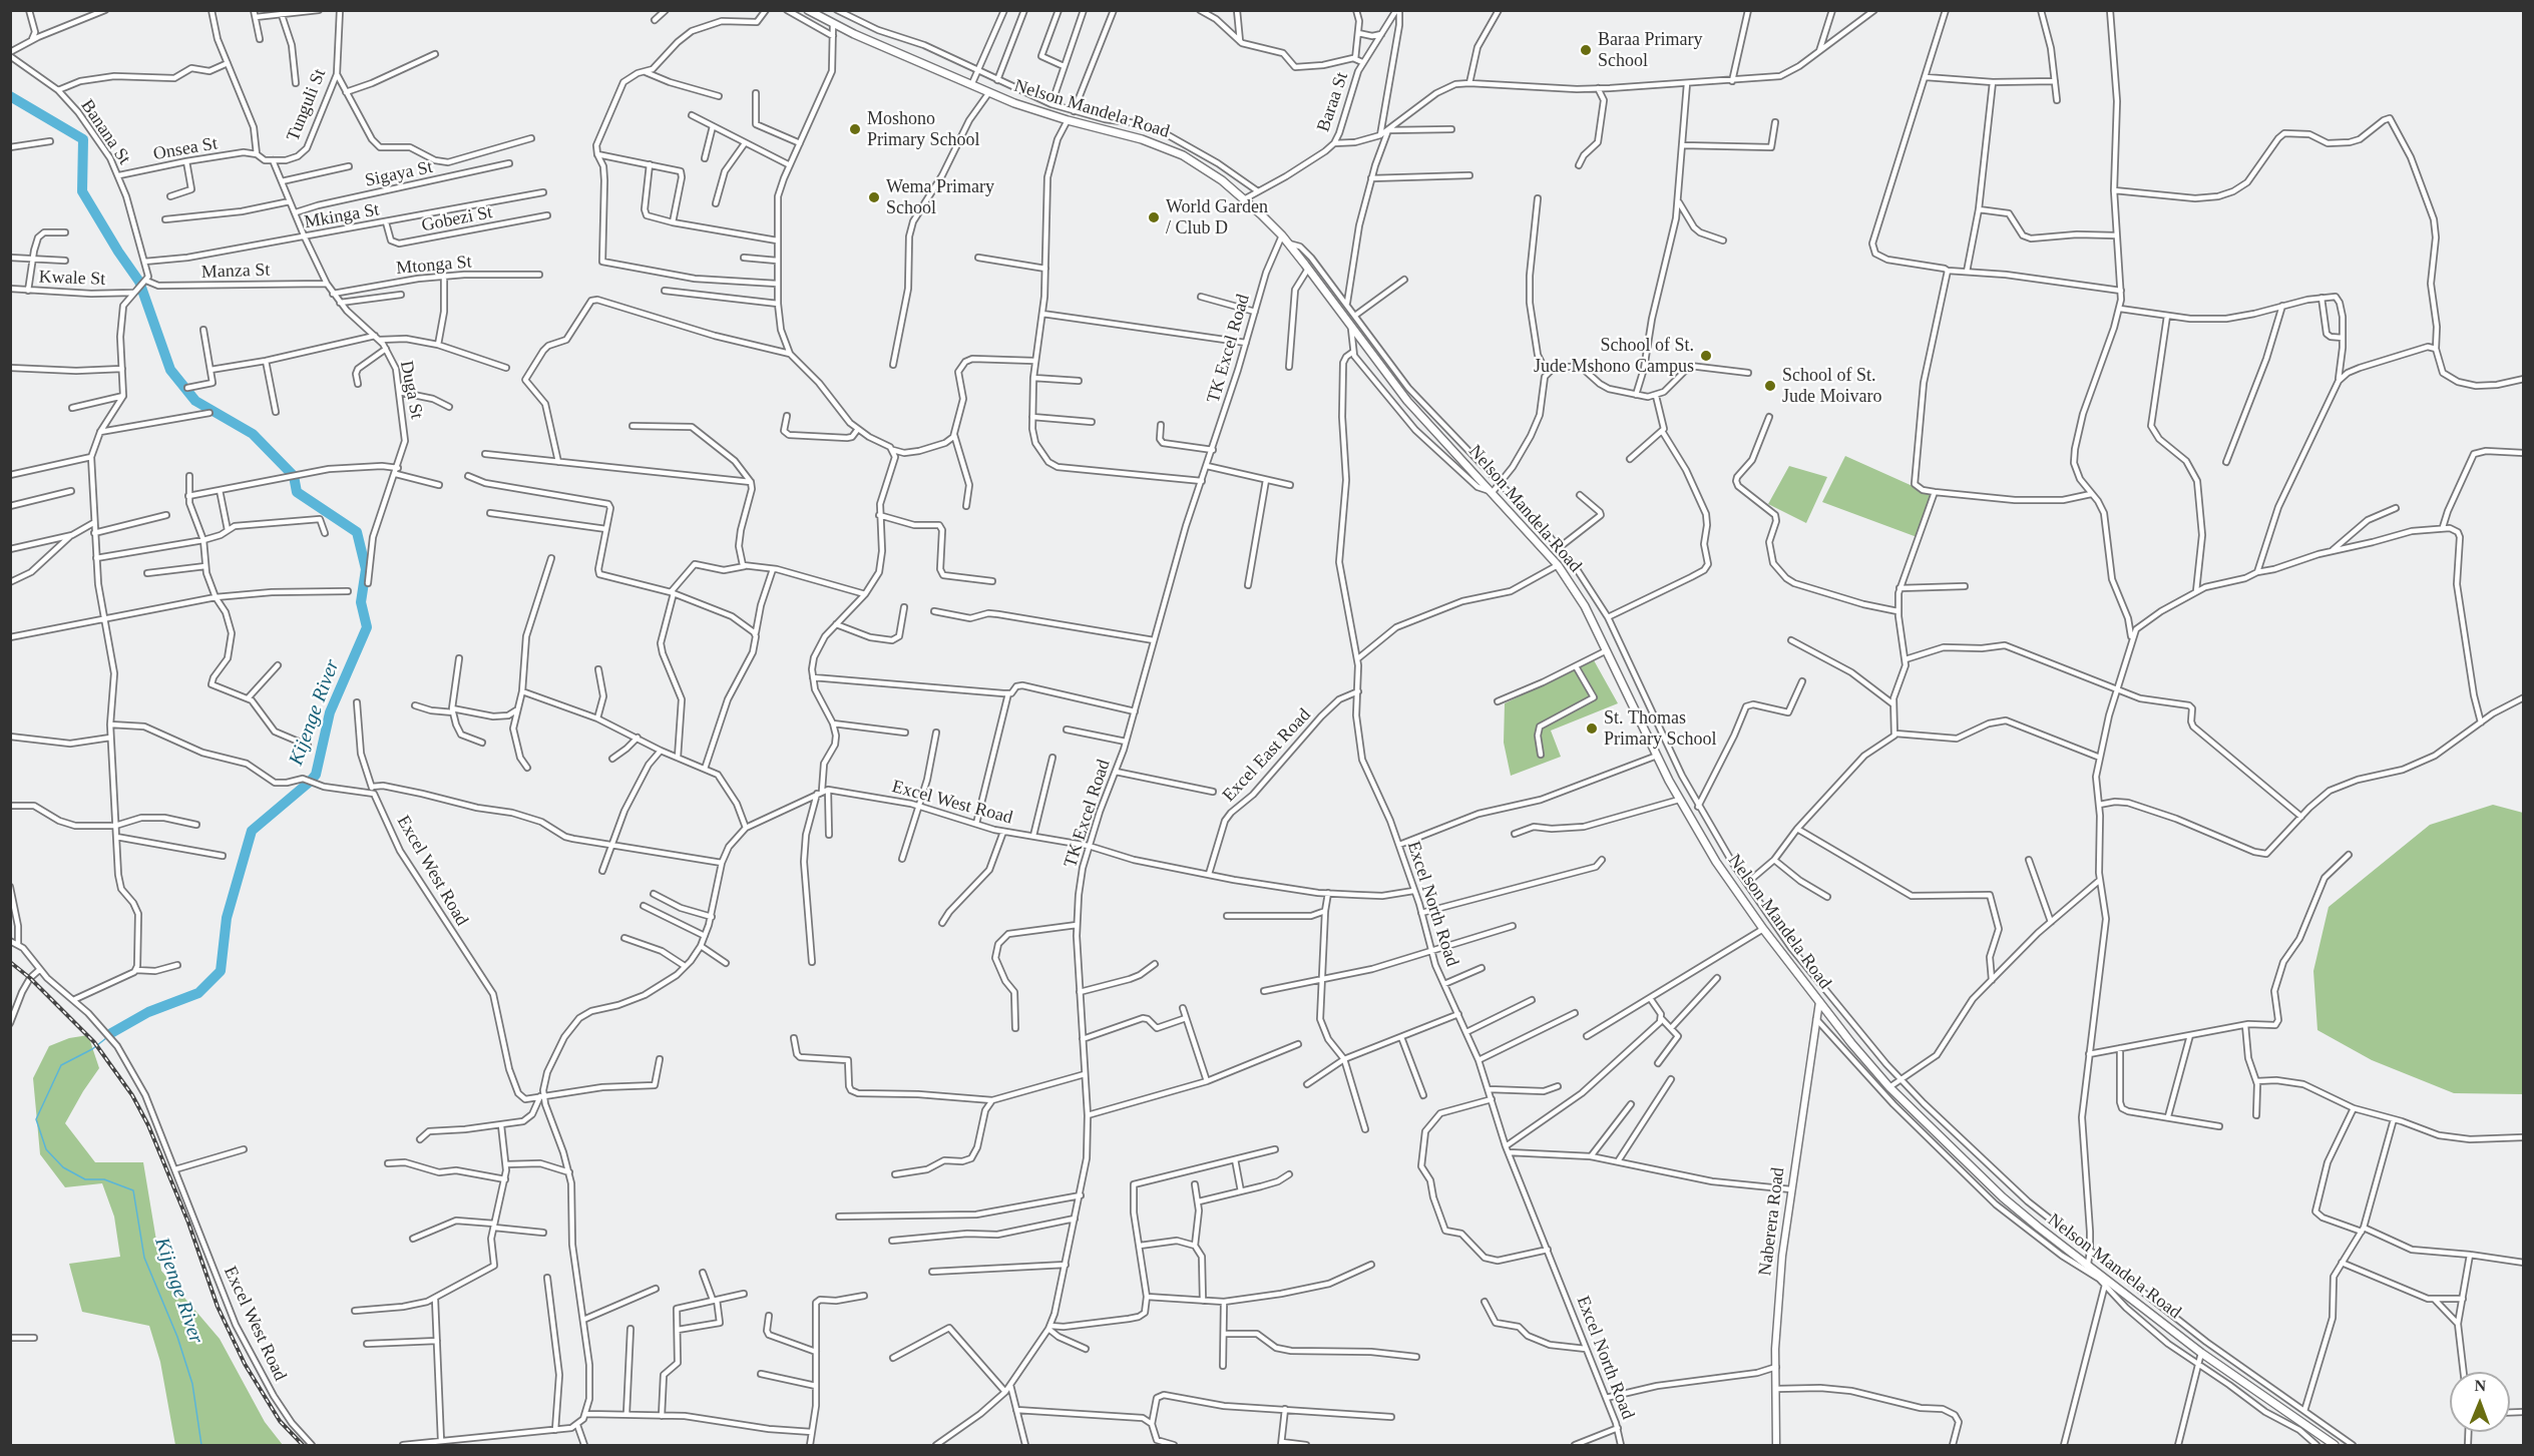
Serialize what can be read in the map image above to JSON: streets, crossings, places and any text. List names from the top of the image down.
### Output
{
  "streets": {
    "main road": ["Nelson Mandela Road"],
    "street": [
      "Baraa St",
      "Tunguli St",
      "Banana St",
      "Onsea St",
      "Sigaya St",
      "Mkinga St",
      "Gobezi St",
      "Mtonga St",
      "Manza St",
      "Kwale St",
      "TK Excel Road",
      "Duga St",
      "Excel East Road",
      "Excel West Road",
      "Excel North Road",
      "Naberera Road"
    ]
  },
  "crossings": [
    ["Baraa St", "Nelson Mandela Road"],
    ["Tunguli St", "Onsea St"],
    ["Tunguli St", "Duga St"],
    ["Nelson Mandela Road", "TK Excel Road"],
    ["Nelson Mandela Road", "Naberera Road"],
    ["Banana St", "Onsea St"],
    ["Banana St", "Mkinga St"],
    ["Banana St", "Manza St"],
    ["Sigaya St", "Duga St"],
    ["Mkinga St", "Gobezi St"],
    ["Mkinga St", "Duga St"],
    ["Mtonga St", "Duga St"],
    ["Manza St", "Duga St"],
    ["TK Excel Road", "Excel West Road"],
    ["Excel East Road", "Excel North Road"]
  ],
  "water": ["Kijenge River"],
  "places": [
    "Baraa Primary School",
    "Moshono Primary School",
    "Wema Primary School",
    "World Garden / Club D",
    "School of St. Jude Mshono Campus",
    "School of St. Jude Moivaro",
    "St. Thomas Primary School"
  ],
  "north": "top"
}
